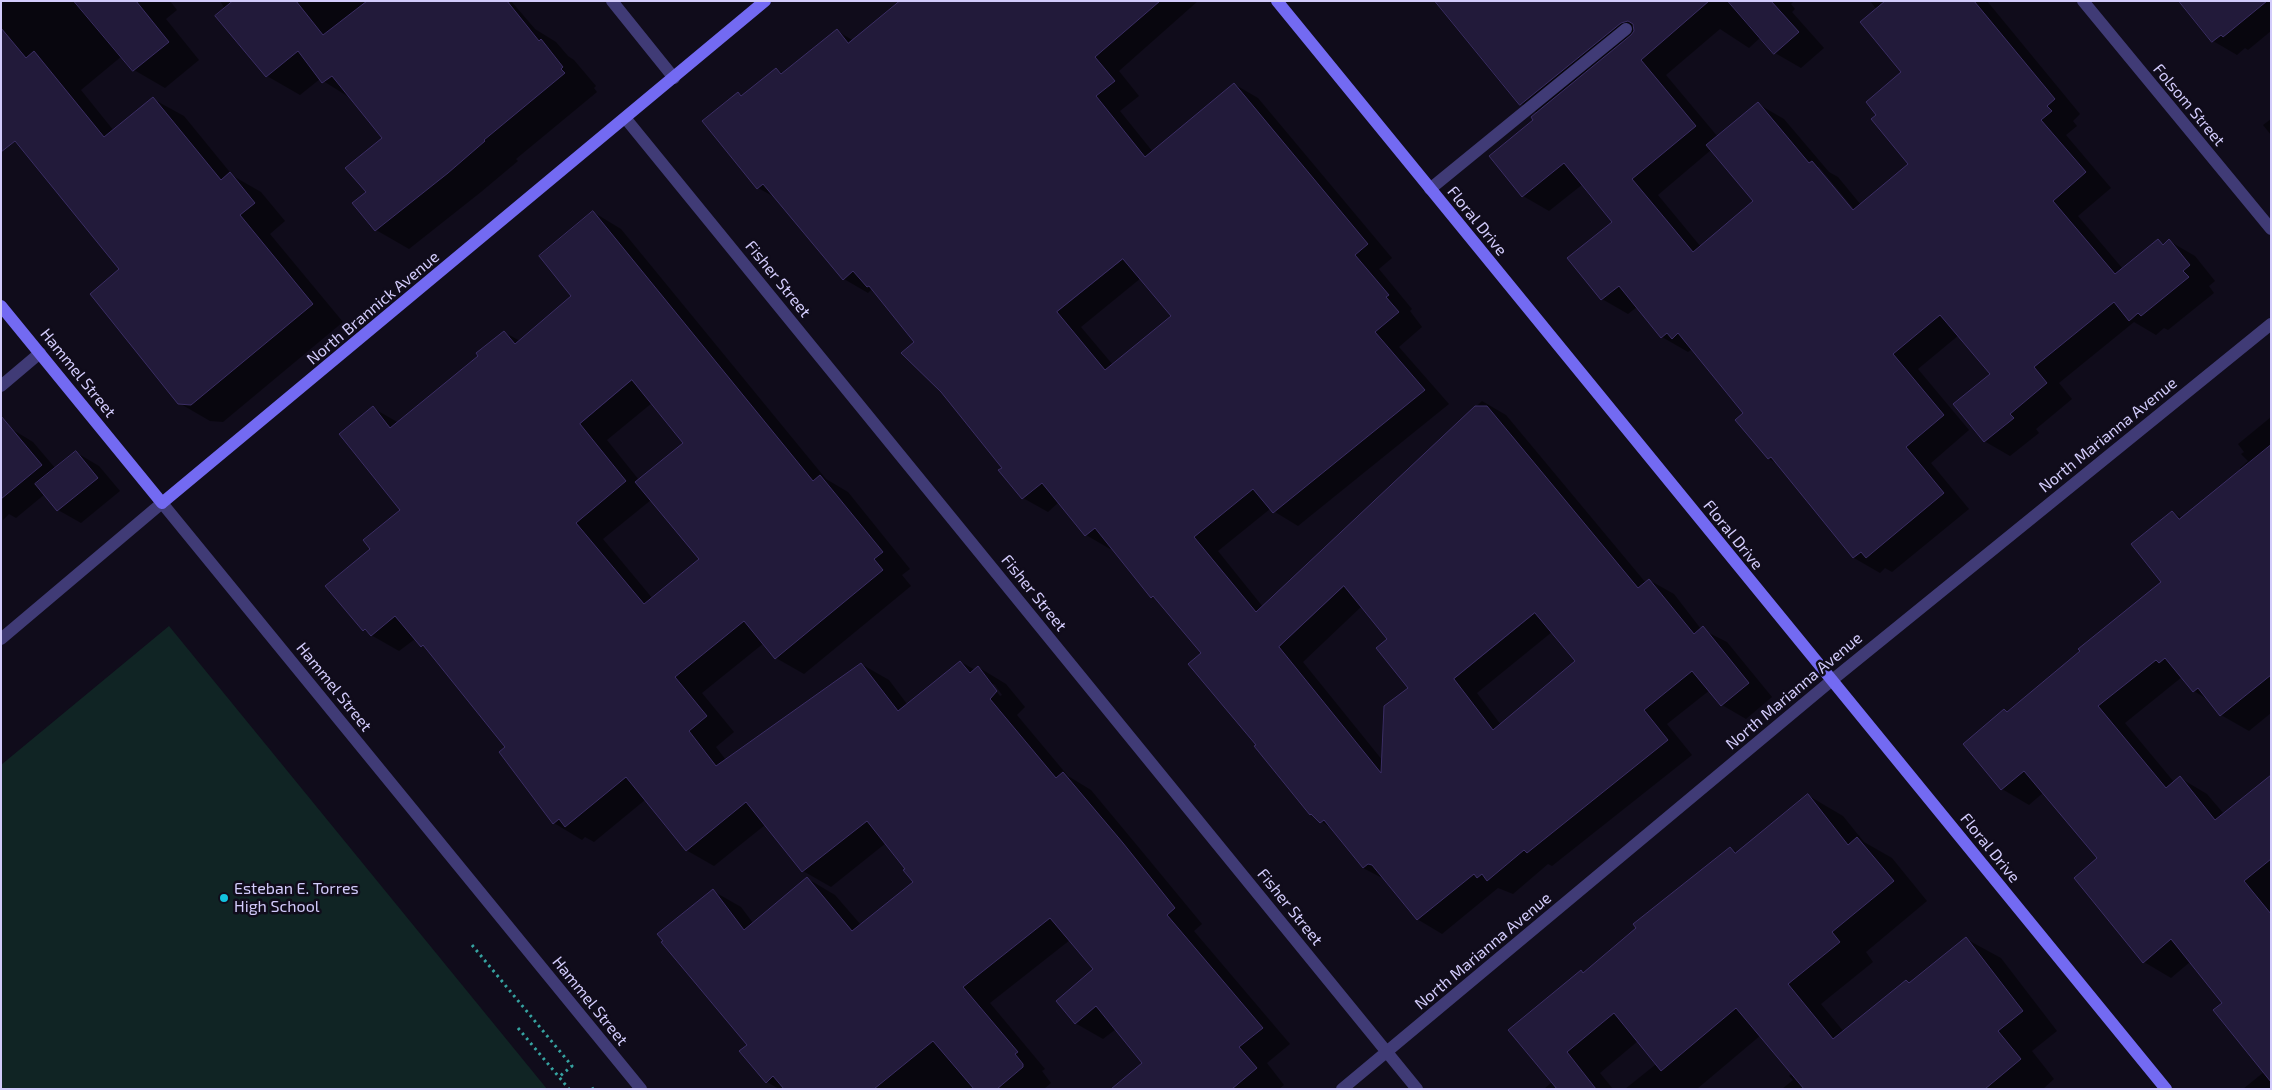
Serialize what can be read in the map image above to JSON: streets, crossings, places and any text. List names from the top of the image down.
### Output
{
  "streets": {
    "street": [
      "Folsom Street",
      "Floral Drive",
      "Fisher Street",
      "North Brannick Avenue",
      "Hammel Street",
      "North Marianna Avenue"
    ]
  },
  "crossings": [
    ["Floral Drive", "North Marianna Avenue"],
    ["Fisher Street", "North Brannick Avenue"],
    ["Fisher Street", "North Marianna Avenue"],
    ["North Brannick Avenue", "Hammel Street"]
  ],
  "places": ["Esteban E. Torres High School"]
}
